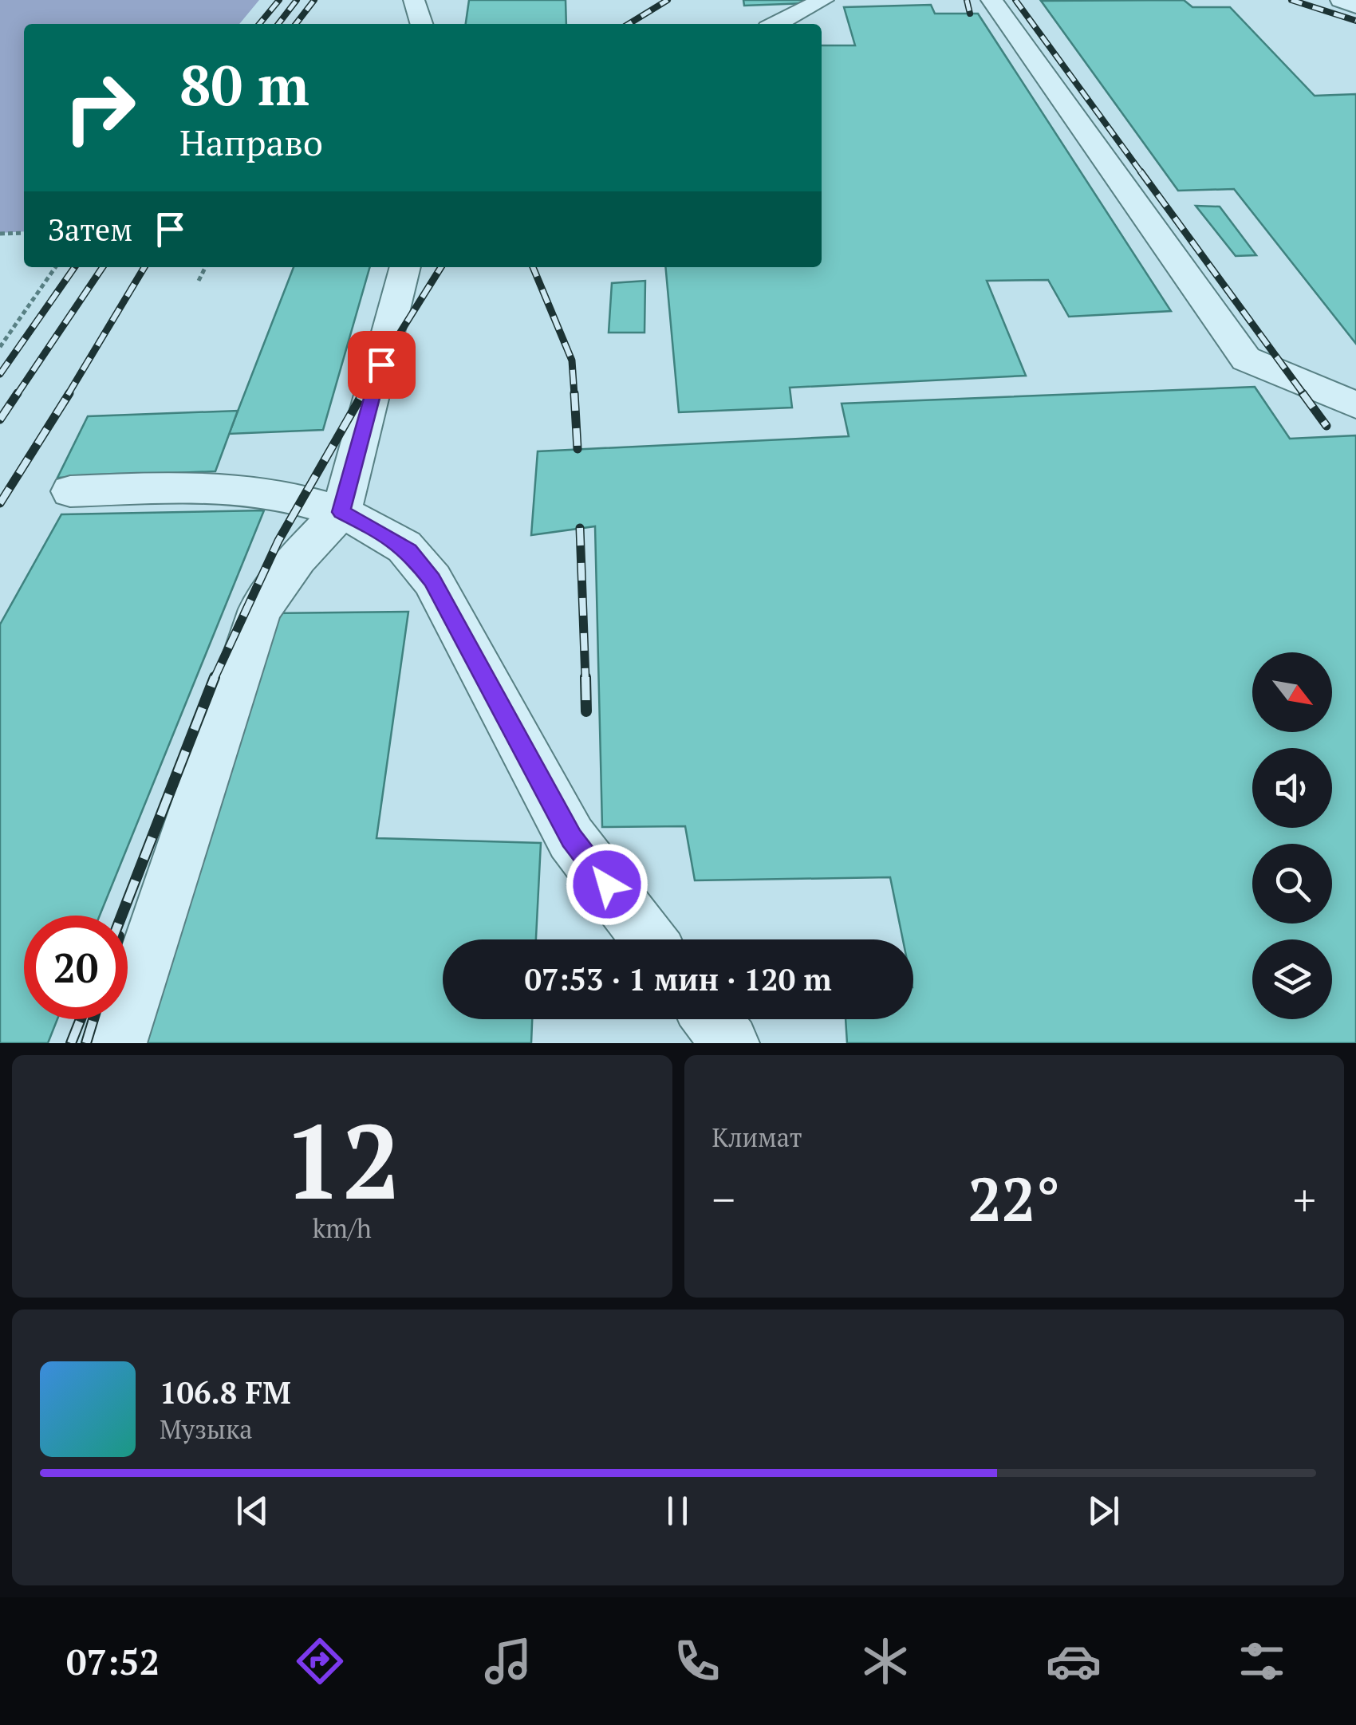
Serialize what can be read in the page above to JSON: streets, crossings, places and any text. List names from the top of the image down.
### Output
{
  "north": "bottom right",
  "page": {
    "turn": ["80 m", "Направо"],
    "then": "Затем",
    "limit": "20",
    "trip": "07:53 · 1 мин · 120 m",
    "tile": [
      ["12", "km/h"],
      "Климат"
    ],
    "heat": ["−", "22°", "+"],
    "song": ["106.8 FM", "Музыка"],
    "tabs": "07:52"
  }
}
